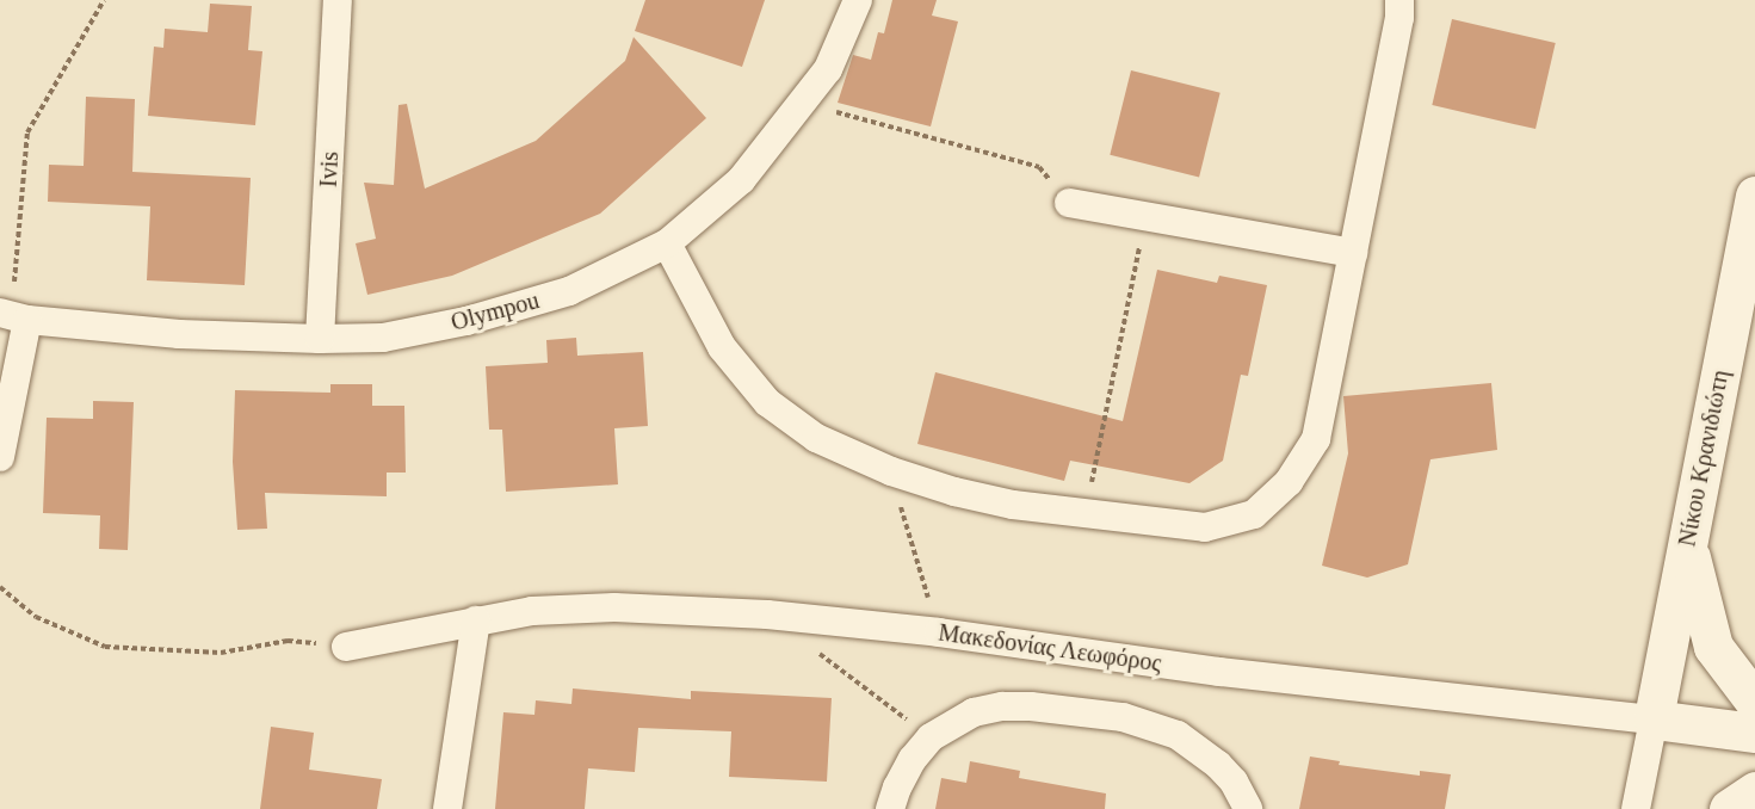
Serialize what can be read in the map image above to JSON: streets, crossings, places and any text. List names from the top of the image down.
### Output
{
  "streets": {
    "main road": ["Νίκου Κρανιδιώτη", "Μακεδονίας Λεωφόρος"],
    "street": ["Ivis", "Olympou"]
  },
  "crossings": [
    ["Ivis", "Olympou"],
    ["Νίκου Κρανιδιώτη", "Μακεδονίας Λεωφόρος"]
  ]
}
